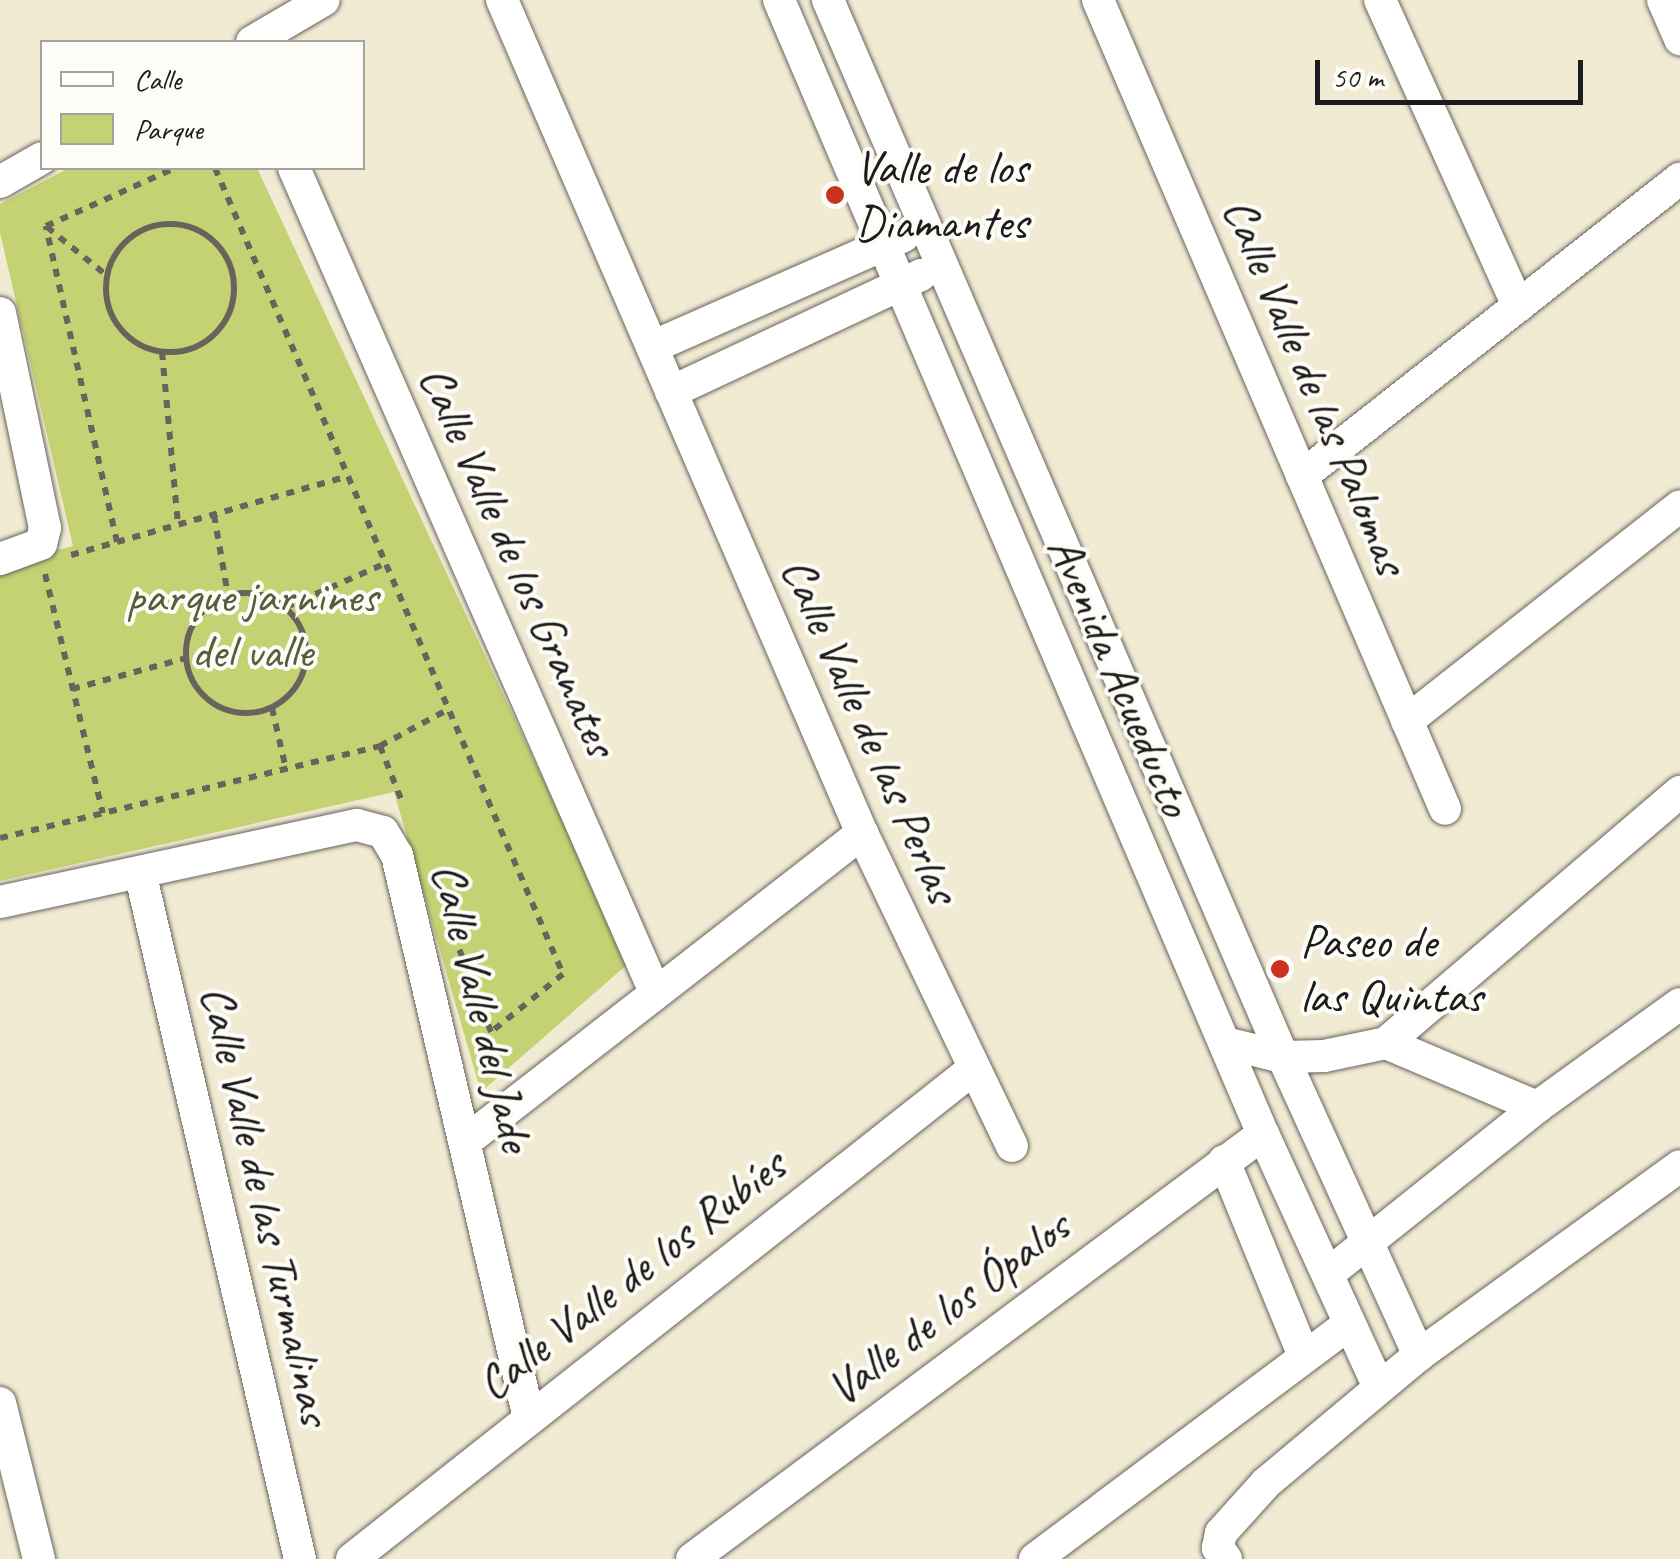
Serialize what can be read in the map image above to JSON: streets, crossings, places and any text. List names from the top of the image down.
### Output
{
  "streets": {
    "street": [
      "Calle Valle de las Palomas",
      "Calle Valle de los Granates",
      "Avenida Acueducto",
      "Calle Valle de las Perlas",
      "Calle Valle del Jade",
      "Calle Valle de las Turmalinas",
      "Calle Valle de los Rubíes",
      "Valle de los Ópalos"
    ]
  },
  "crossings": [
    ["Avenida Acueducto", "Valle de los Ópalos"],
    ["Calle Valle de las Perlas", "Calle Valle de los Rubíes"],
    ["Calle Valle del Jade", "Calle Valle de las Turmalinas"],
    ["Calle Valle del Jade", "Calle Valle de los Rubíes"]
  ],
  "parks": ["parque jarnines del valle"],
  "places": ["Valle de los Diamantes", "Paseo de las Quintas"],
  "legend": ["Calle", "Parque"],
  "scale_bar": "50 m"
}
